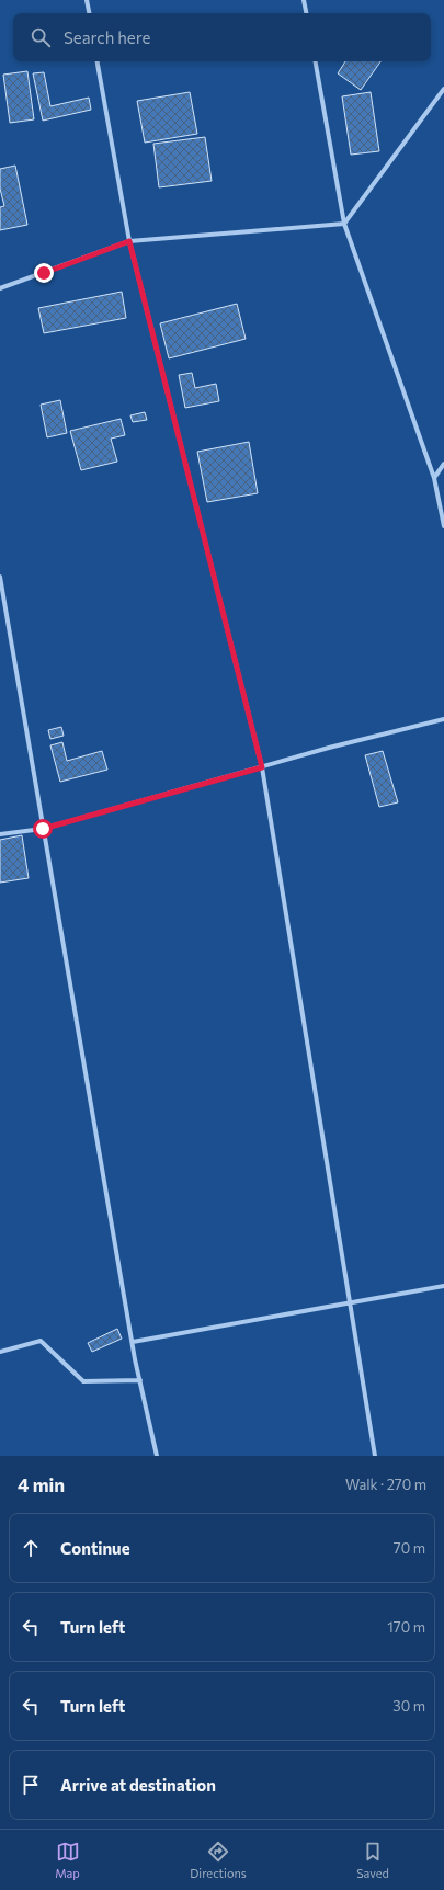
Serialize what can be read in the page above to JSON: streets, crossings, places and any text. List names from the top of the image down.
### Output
{
  "page": {
    "search": "Search here",
    "heading": ["4 min", "Walk · 270 m"],
    "list": [
      ["Continue", "70 m"],
      ["Turn left", "170 m"],
      ["Turn left", "30 m"],
      "Arrive at destination"
    ],
    "nav": ["Map", "Directions", "Saved"]
  }
}
